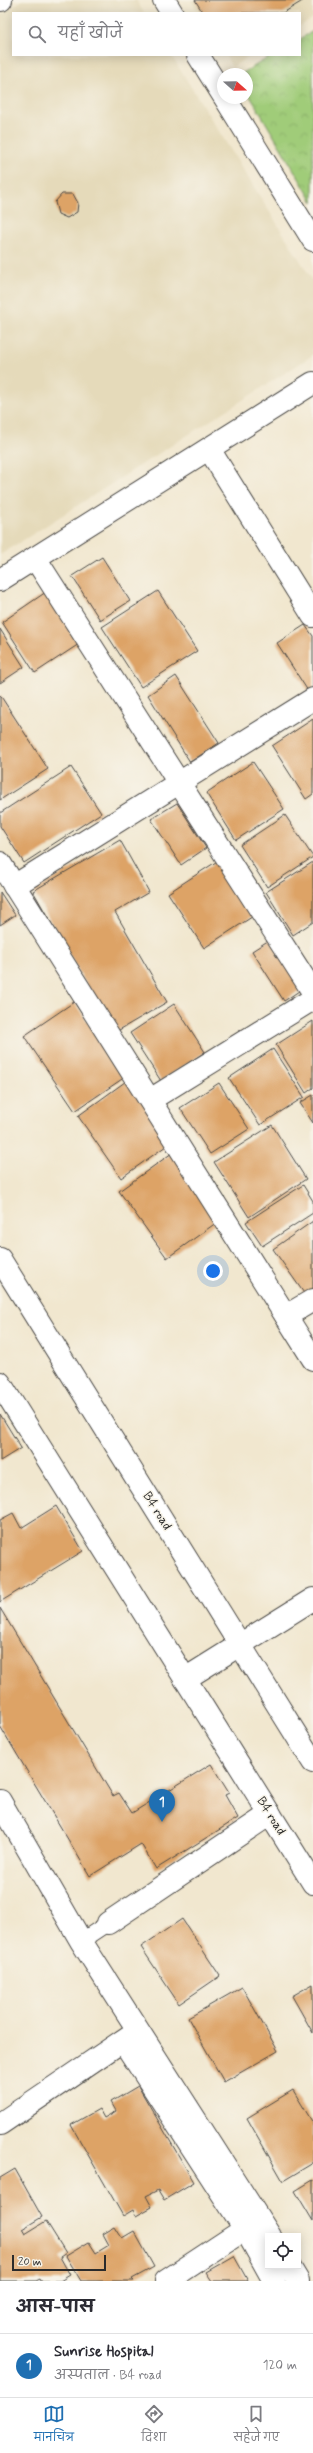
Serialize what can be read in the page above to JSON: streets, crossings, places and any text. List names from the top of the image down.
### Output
{
  "streets": {
    "street": ["B4 road"]
  },
  "scale_bar": "20 m",
  "north": "right",
  "page": {
    "search": "यहाँ खोजें",
    "pins": "1",
    "scale": "20 m",
    "heading": "आस-पास",
    "list": [
      {
        "mark": "1",
        "name": "Sunrise Hospital",
        "note": "अस्पताल · B4 road",
        "value": "120 m"
      }
    ],
    "nav": ["मानचित्र", "दिशा", "सहेजे गए"]
  }
}
